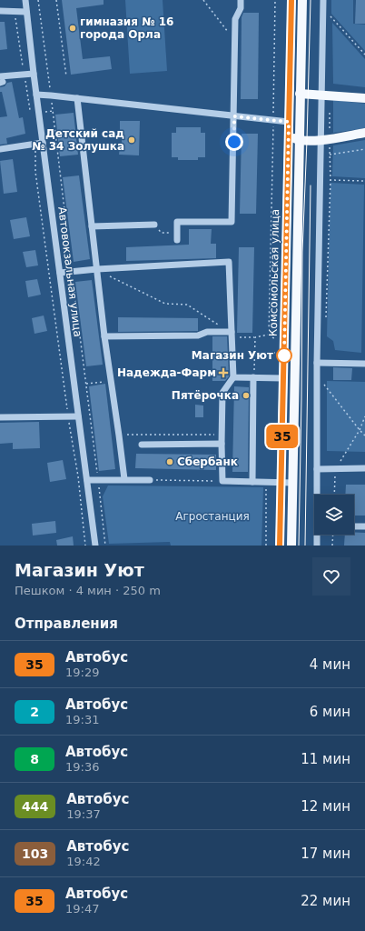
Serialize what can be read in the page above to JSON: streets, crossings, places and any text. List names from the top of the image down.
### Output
{
  "streets": {
    "main road": ["Комсомольская улица"],
    "street": ["Автовокзальная улица"]
  },
  "parks": ["Агростанция"],
  "places": {
    "other": [
      "гимназия № 16 города Орла",
      "Детский сад № 34 Золушка",
      "Магазин Уют",
      "Пятёрочка",
      "Сбербанк"
    ],
    "health": ["Надежда-Фарм"]
  },
  "lines": ["bus line 35"],
  "page": {
    "on_map": "35",
    "heading": [
      ["Магазин Уют", "Пешком · 4 мин · 250 m"],
      "Отправления"
    ],
    "list": [
      {
        "mark": "35",
        "name": "Автобус",
        "note": "19:29",
        "value": "4 мин"
      },
      {
        "mark": "2",
        "name": "Автобус",
        "note": "19:31",
        "value": "6 мин"
      },
      {
        "mark": "8",
        "name": "Автобус",
        "note": "19:36",
        "value": "11 мин"
      },
      {
        "mark": "444",
        "name": "Автобус",
        "note": "19:37",
        "value": "12 мин"
      },
      {
        "mark": "103",
        "name": "Автобус",
        "note": "19:42",
        "value": "17 мин"
      },
      {
        "mark": "35",
        "name": "Автобус",
        "note": "19:47",
        "value": "22 мин"
      }
    ]
  }
}
